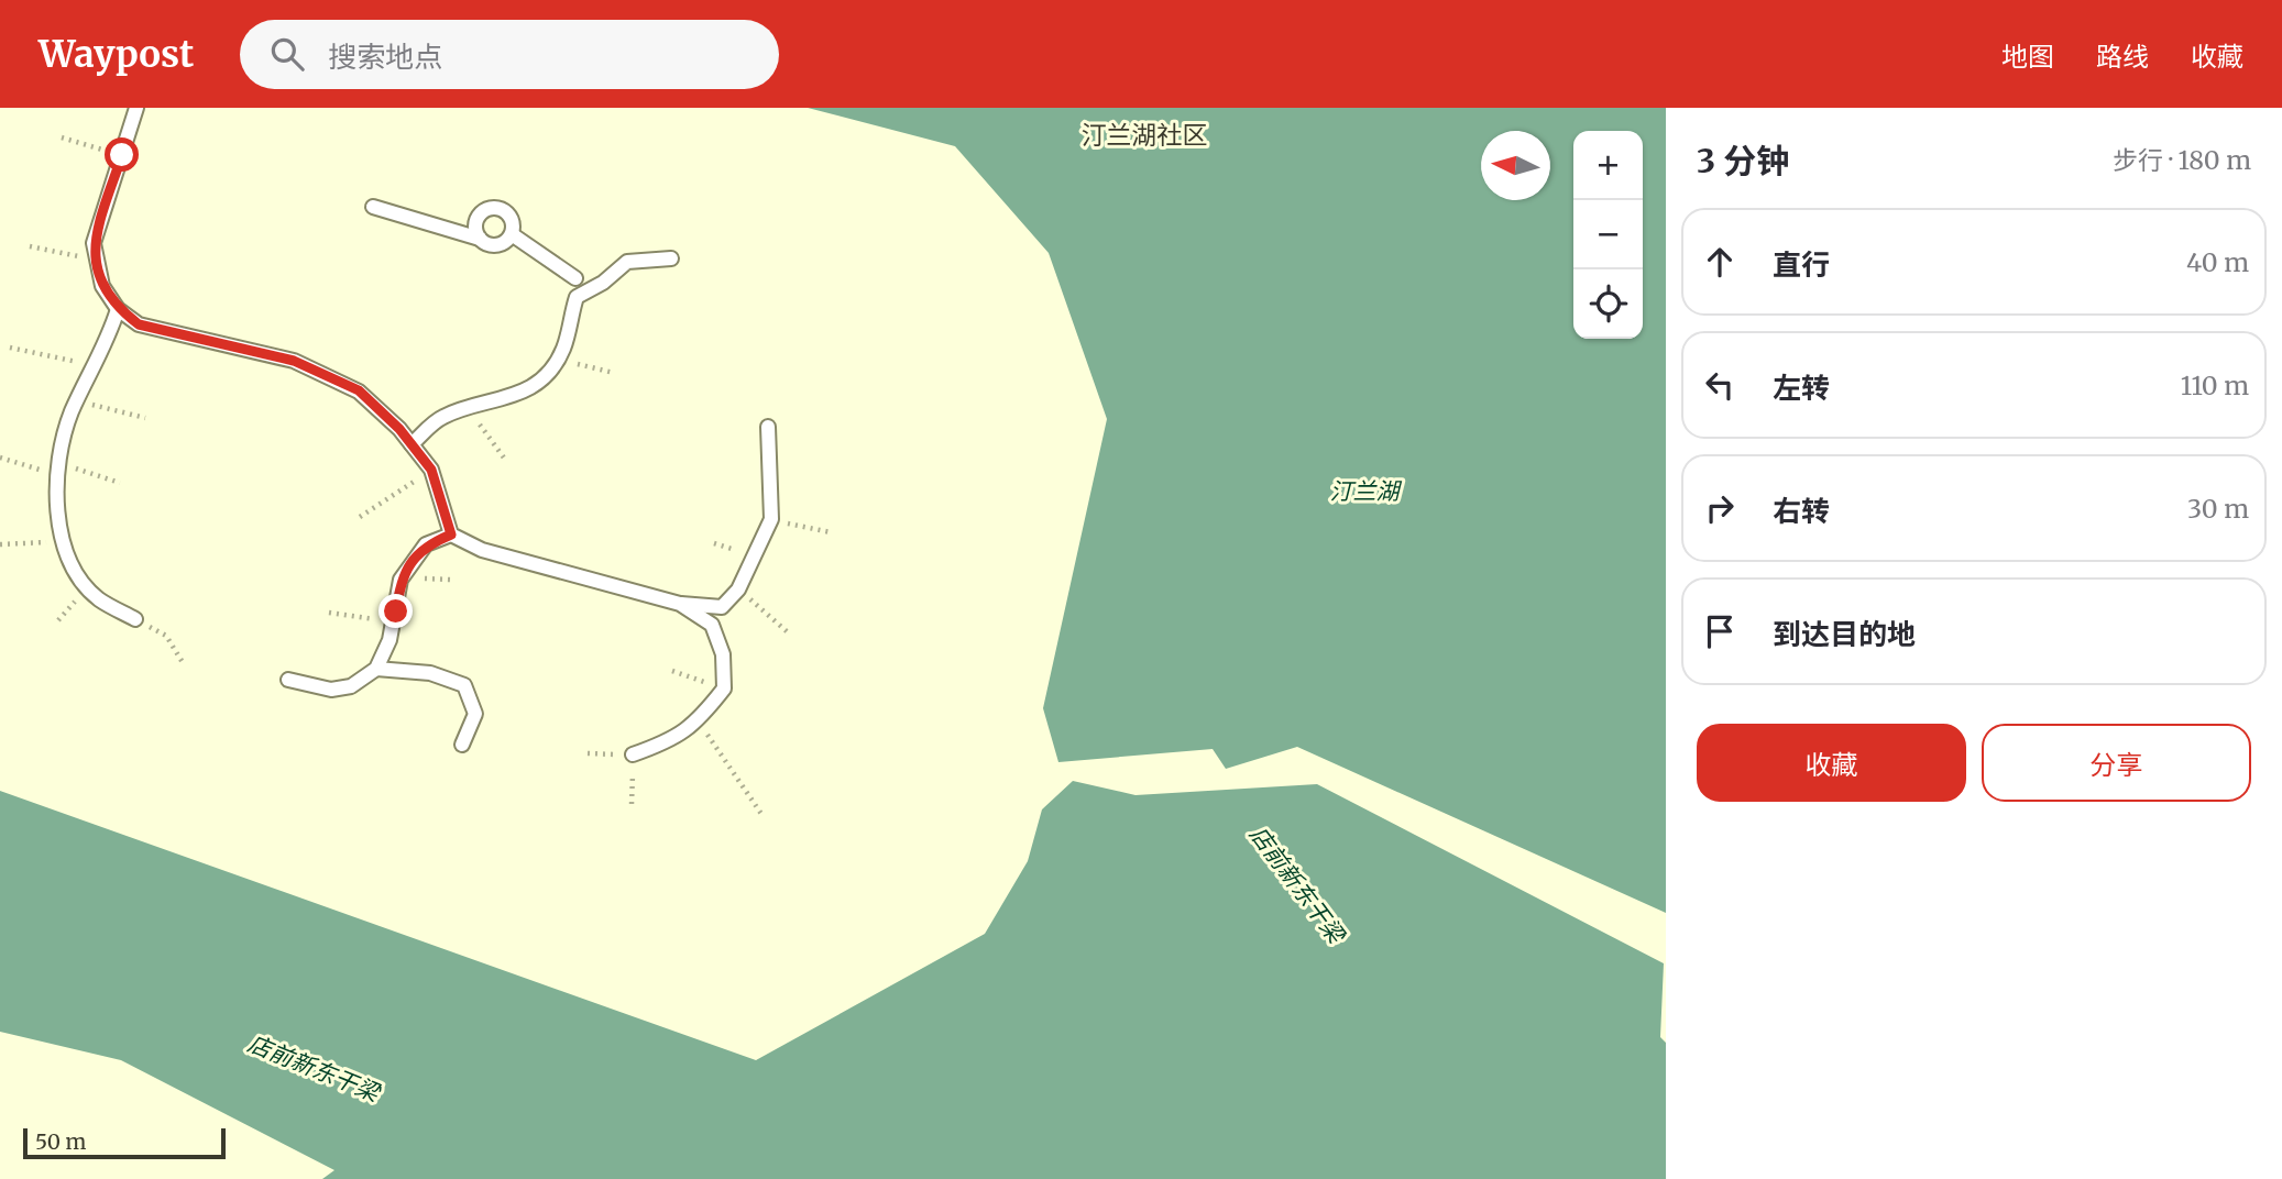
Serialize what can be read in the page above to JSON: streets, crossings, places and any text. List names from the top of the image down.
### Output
{
  "districts": ["汀兰湖社区"],
  "water": ["汀兰湖", "店前新东干梁"],
  "scale_bar": "50 m",
  "north": "left",
  "page": {
    "header": "Waypost",
    "search": "搜索地点",
    "nav": ["地图", "路线", "收藏"],
    "heading": ["3 分钟", "步行 · 180 m"],
    "map_buttons": ["+", "−"],
    "list": [
      ["直行", "40 m"],
      ["左转", "110 m"],
      ["右转", "30 m"],
      "到达目的地"
    ],
    "buttons": ["收藏", "分享"],
    "scale": "50 m"
  }
}
